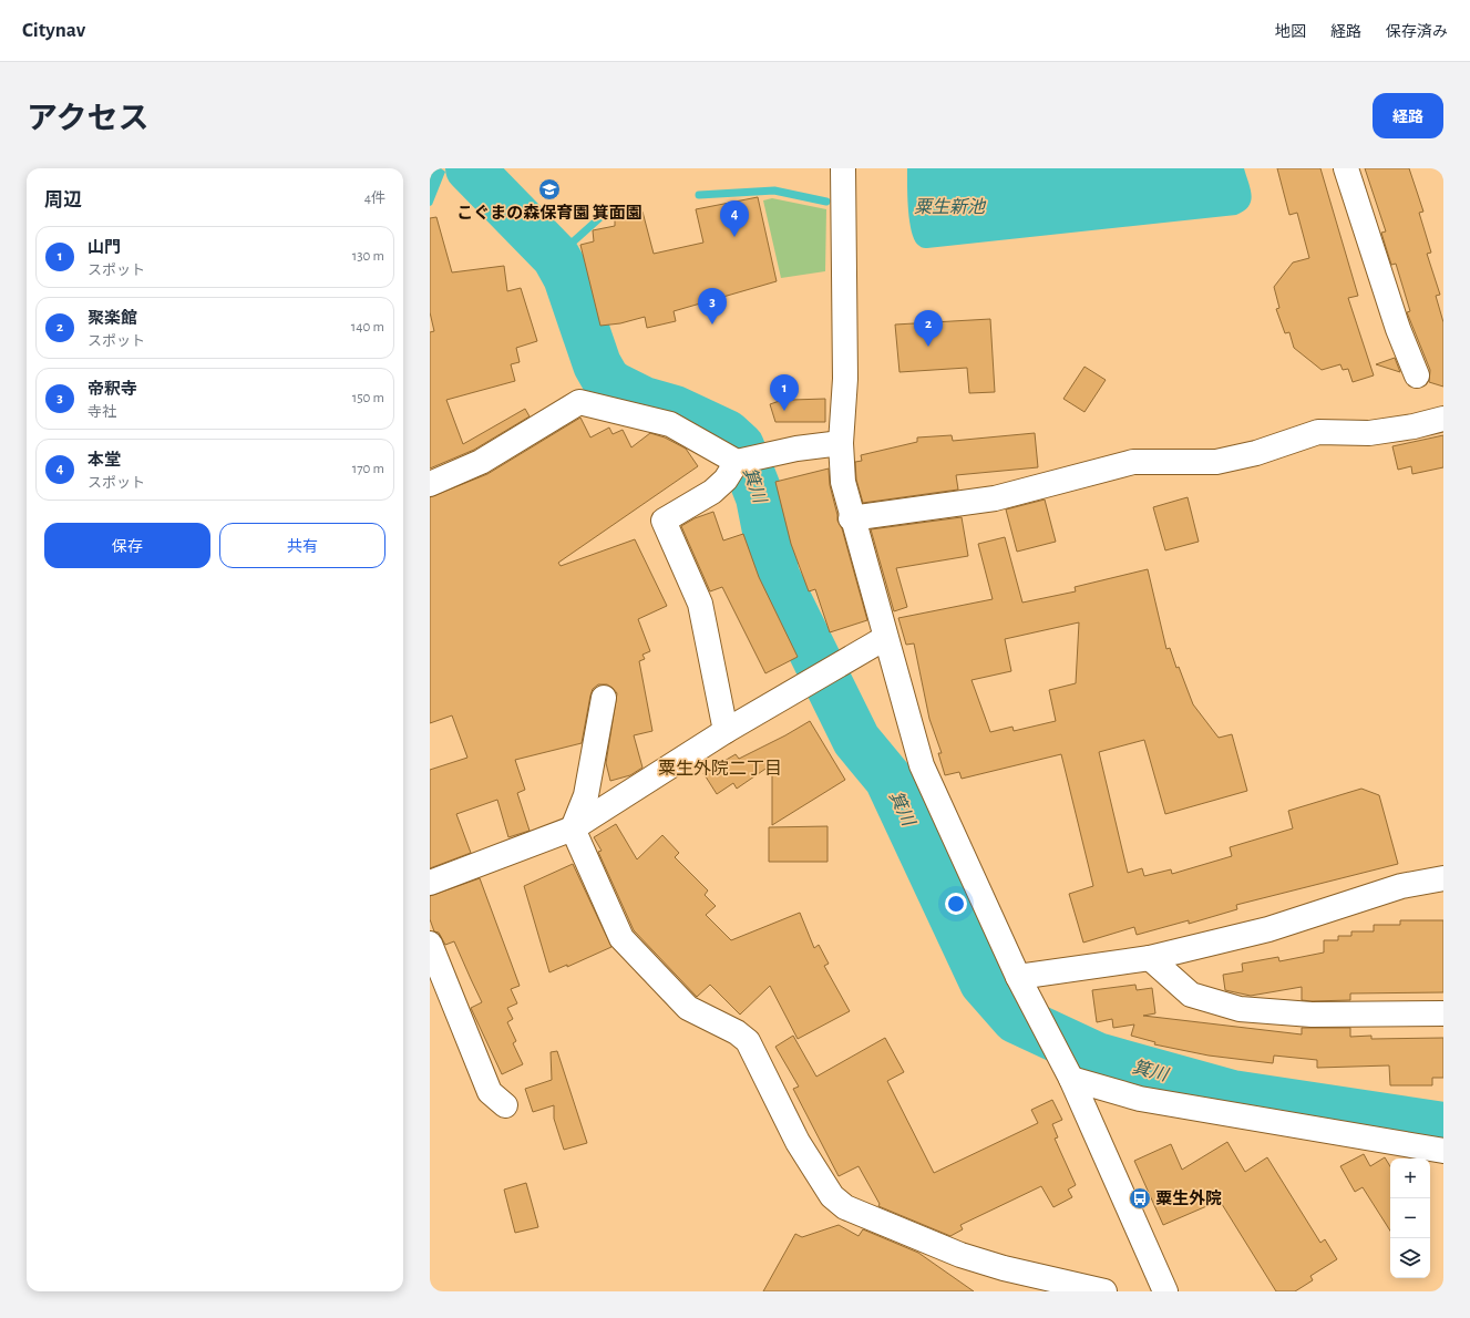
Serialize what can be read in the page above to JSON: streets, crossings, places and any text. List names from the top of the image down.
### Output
{
  "districts": ["粟生外院二丁目"],
  "water": ["粟生新池", "箕川"],
  "places": {
    "school or university": ["こぐまの森保育園 箕面園"],
    "bus stop": ["粟生外院"]
  },
  "page": {
    "header": "Citynav",
    "nav": ["地図", "経路", "保存済み"],
    "title": "アクセス",
    "buttons": [
      "経路",
      ["保存", "共有"]
    ],
    "heading": ["周辺", "4件"],
    "pins": [
      "4",
      "3",
      "2",
      "1"
    ],
    "list": [
      {
        "mark": "1",
        "name": "山門",
        "note": "スポット",
        "value": "130 m"
      },
      {
        "mark": "2",
        "name": "聚楽館",
        "note": "スポット",
        "value": "140 m"
      },
      {
        "mark": "3",
        "name": "帝釈寺",
        "note": "寺社",
        "value": "150 m"
      },
      {
        "mark": "4",
        "name": "本堂",
        "note": "スポット",
        "value": "170 m"
      }
    ],
    "map_buttons": ["+", "−"]
  }
}
